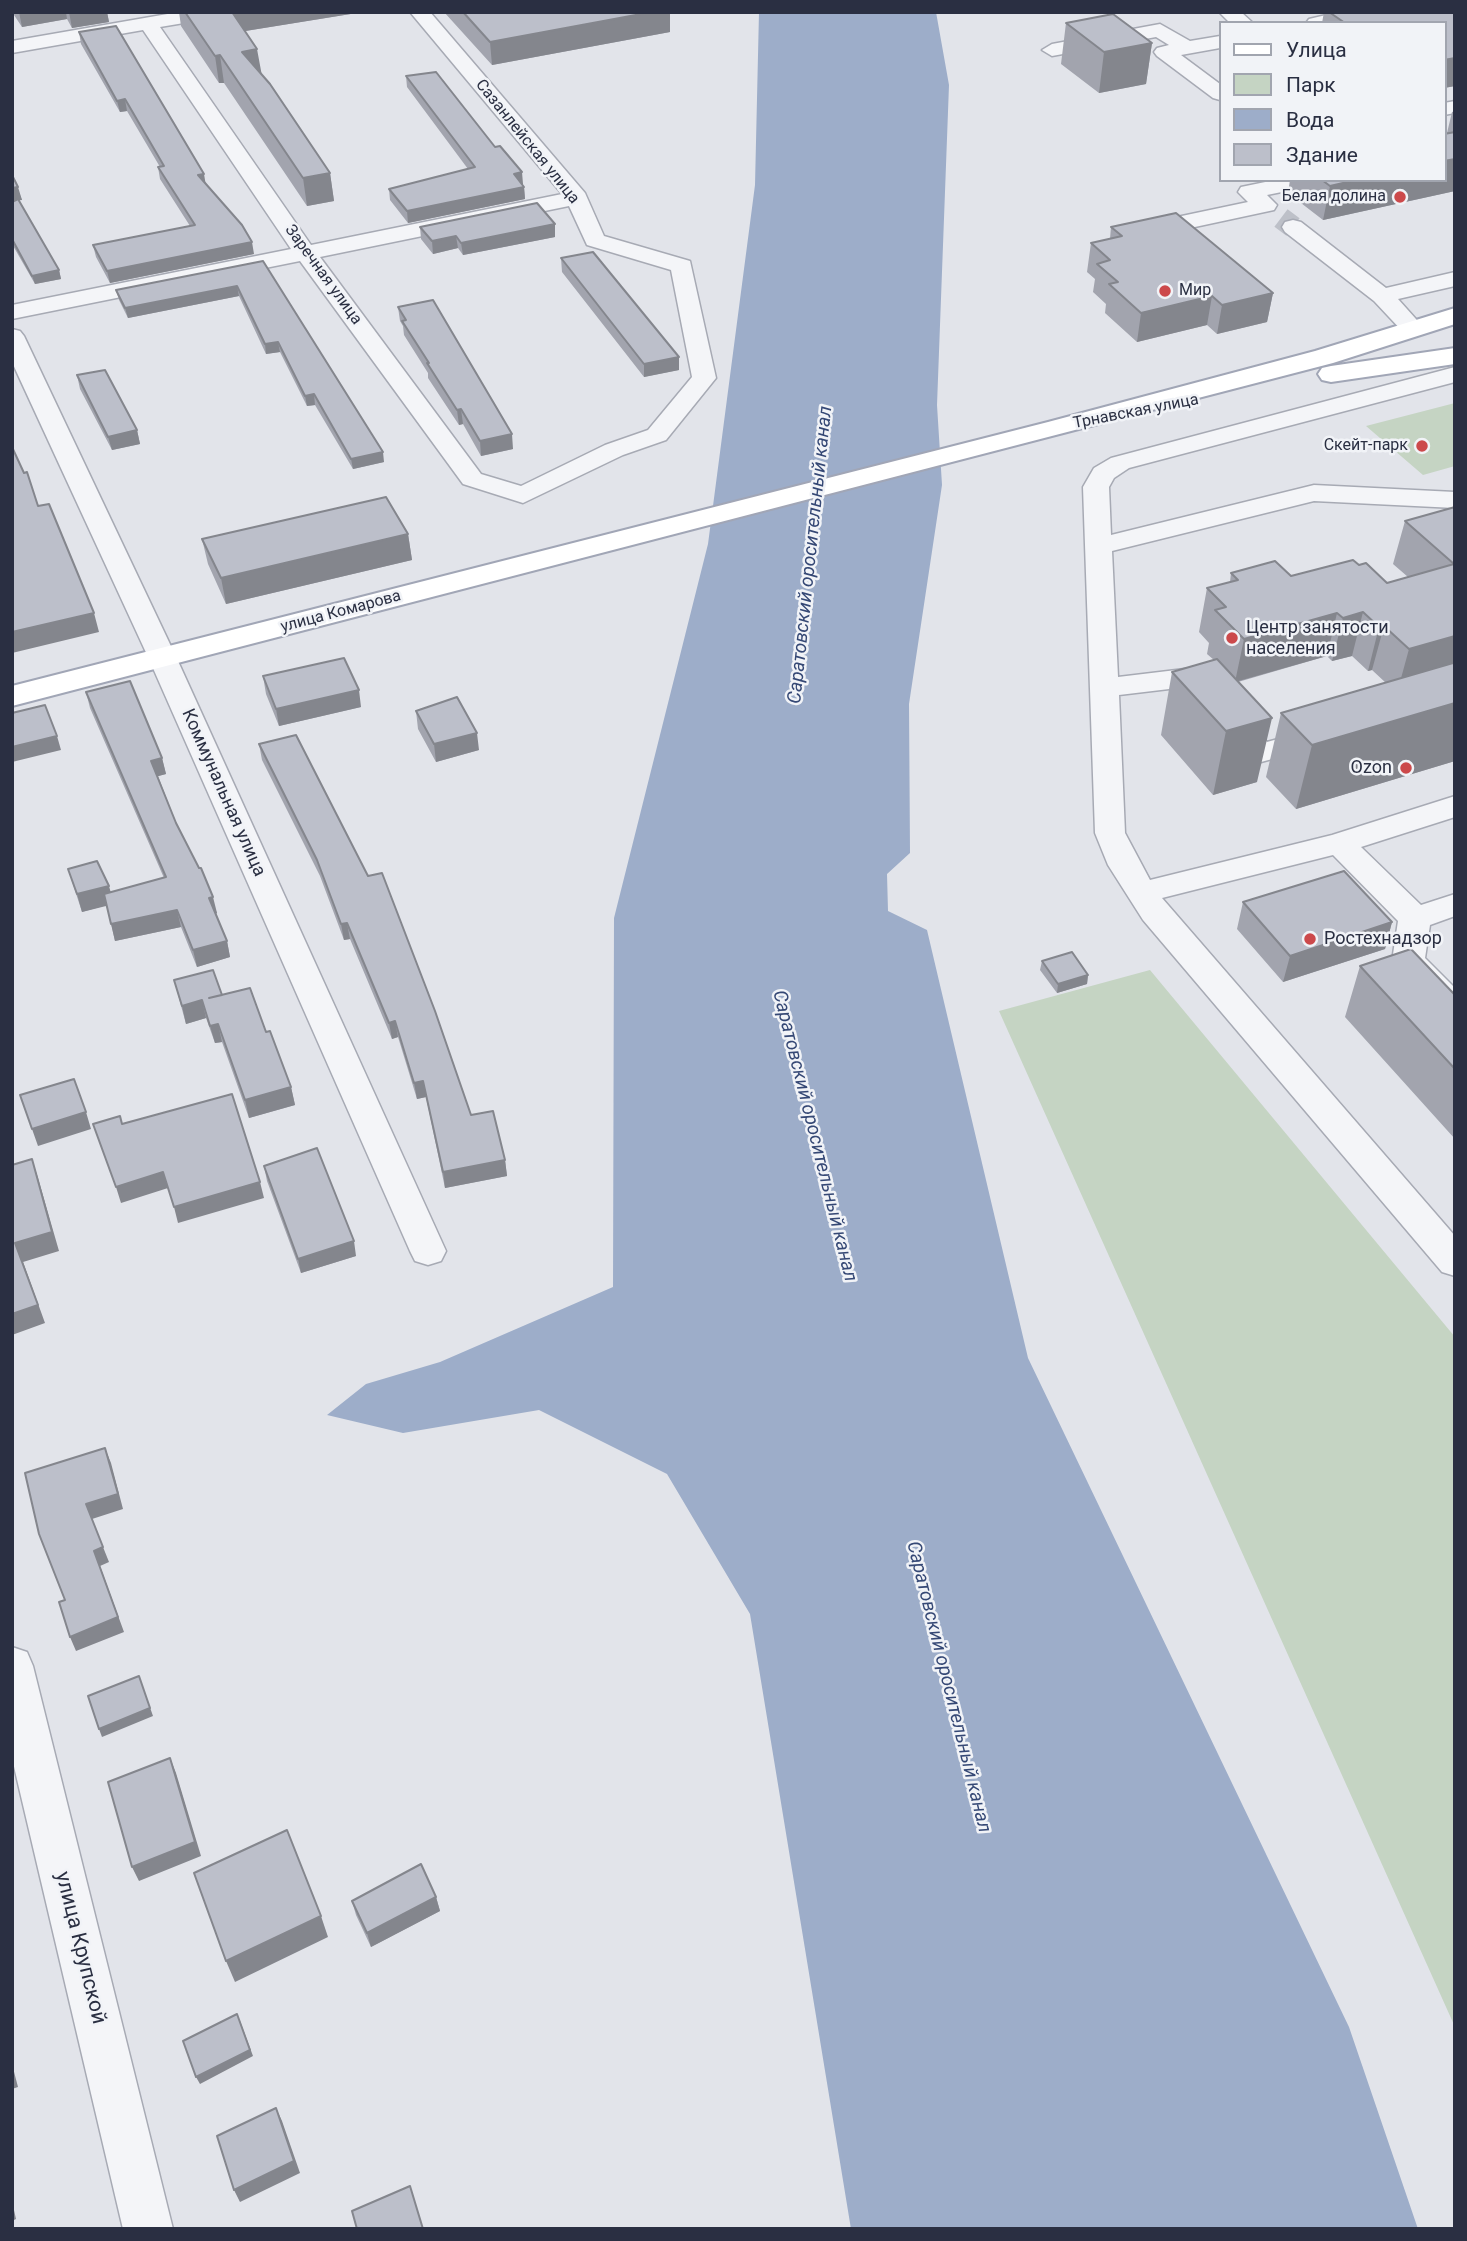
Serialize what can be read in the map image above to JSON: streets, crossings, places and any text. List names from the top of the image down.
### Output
{
  "streets": {
    "main road": ["Трнавская улица", "улица Комарова"],
    "street": [
      "Сазанлейская улица",
      "Заречная улица",
      "Коммунальная улица",
      "улица Крупской"
    ]
  },
  "crossings": [
    ["Сазанлейская улица", "Заречная улица"],
    ["Трнавская улица", "улица Комарова"],
    ["улица Комарова", "Коммунальная улица"]
  ],
  "water": ["Саратовский оросительный канал"],
  "places": [
    "Белая долина",
    "Мир",
    "Скейт-парк",
    "Центр занятости населения",
    "Ozon",
    "Ростехнадзор"
  ],
  "legend": [
    "Улица",
    "Парк",
    "Вода",
    "Здание"
  ]
}
